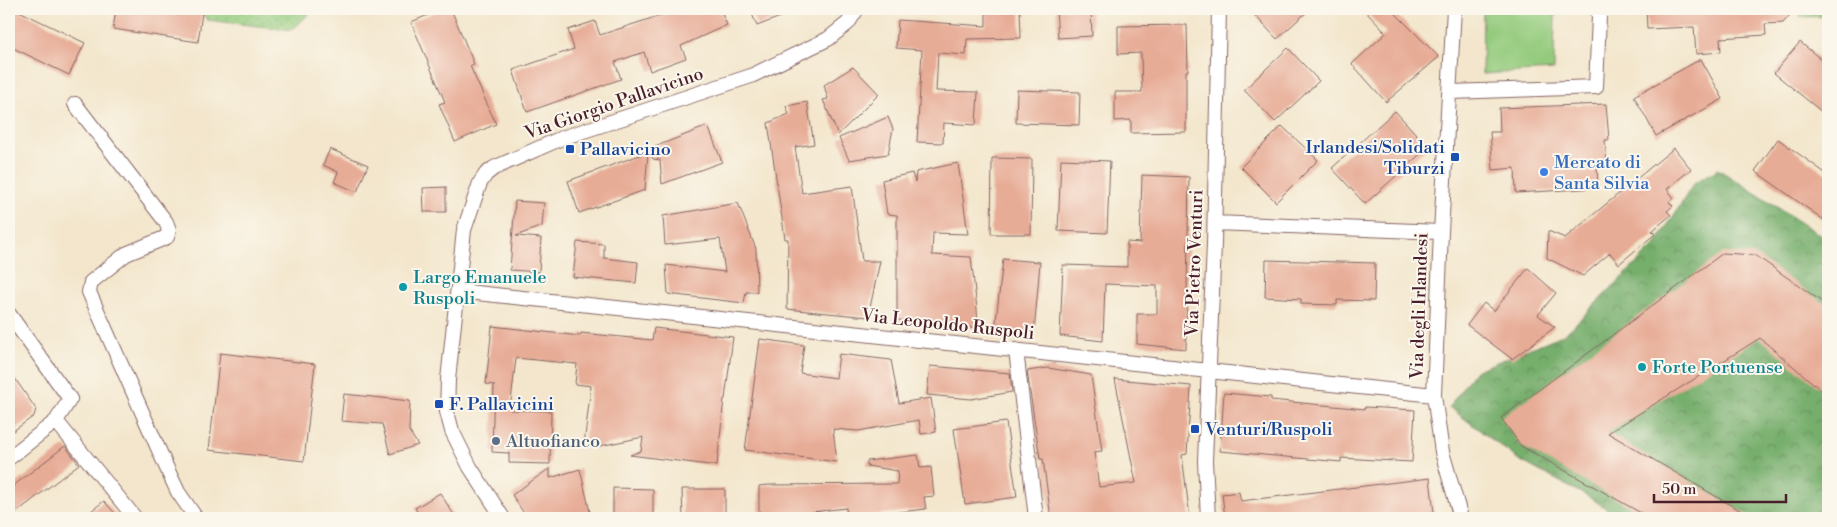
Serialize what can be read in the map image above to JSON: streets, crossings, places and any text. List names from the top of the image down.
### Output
{
  "streets": {
    "street": [
      "Via Giorgio Pallavicino",
      "Via Pietro Venturi",
      "Via degli Irlandesi",
      "Via Leopoldo Ruspoli"
    ]
  },
  "crossings": [
    ["Via Giorgio Pallavicino", "Via Leopoldo Ruspoli"],
    ["Via Pietro Venturi", "Via Leopoldo Ruspoli"],
    ["Via degli Irlandesi", "Via Leopoldo Ruspoli"]
  ],
  "places": {
    "transit": [
      "Pallavicino",
      "Irlandesi/Solidati Tiburzi",
      "F. Pallavicini",
      "Venturi/Ruspoli"
    ],
    "other": [
      "Mercato di Santa Silvia",
      "Largo Emanuele Ruspoli",
      "Forte Portuense",
      "Altuofianco"
    ]
  },
  "scale_bar": "50 m"
}
